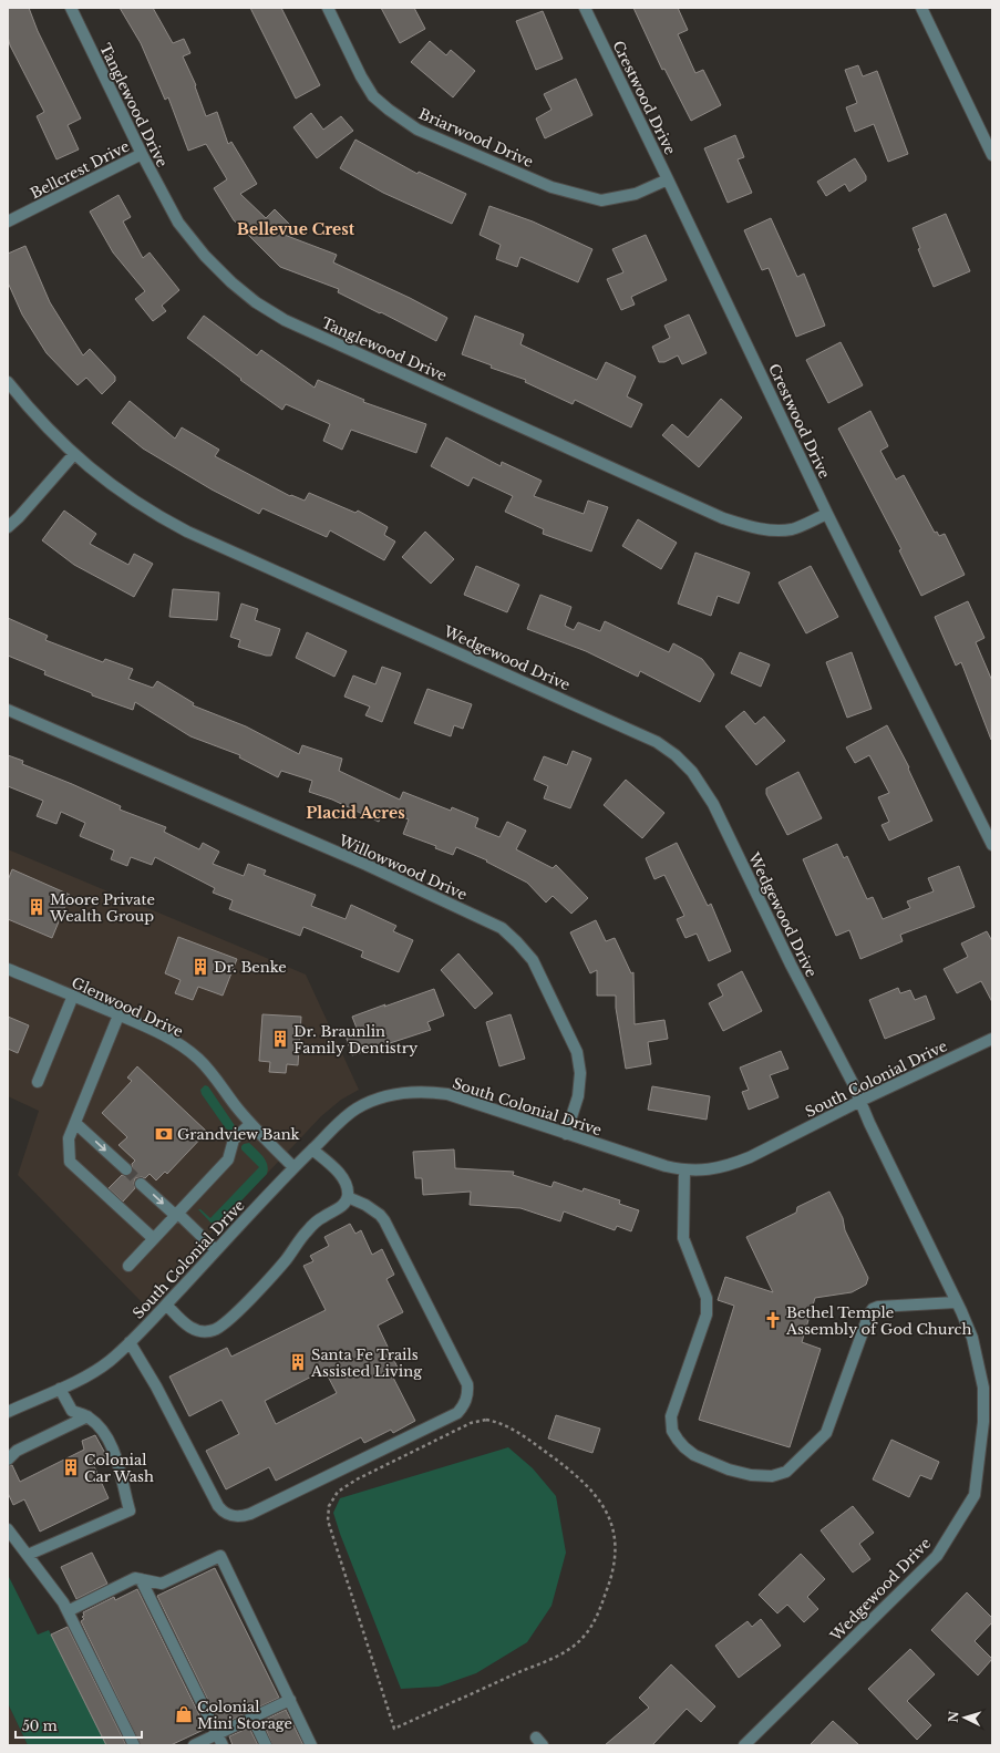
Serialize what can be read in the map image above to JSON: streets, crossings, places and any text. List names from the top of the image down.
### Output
{
  "streets": {
    "street": [
      "Crestwood Drive",
      "Tanglewood Drive",
      "Briarwood Drive",
      "Bellcrest Drive",
      "Wedgewood Drive",
      "Willowwood Drive",
      "Glenwood Drive",
      "South Colonial Drive"
    ]
  },
  "crossings": [
    ["Crestwood Drive", "Tanglewood Drive"],
    ["Crestwood Drive", "Briarwood Drive"],
    ["Tanglewood Drive", "Bellcrest Drive"],
    ["Wedgewood Drive", "South Colonial Drive"],
    ["Willowwood Drive", "South Colonial Drive"],
    ["Glenwood Drive", "South Colonial Drive"]
  ],
  "districts": ["Bellevue Crest", "Placid Acres"],
  "places": {
    "building": [
      "Moore Private Wealth Group",
      "Dr. Benke",
      "Dr. Braunlin Family Dentistry",
      "Santa Fe Trails Assisted Living",
      "Colonial Car Wash"
    ],
    "bank": ["Grandview Bank"],
    "church": ["Bethel Temple Assembly of God Church"],
    "shop": ["Colonial Mini Storage"]
  },
  "scale_bar": "50 m",
  "north": "left"
}
